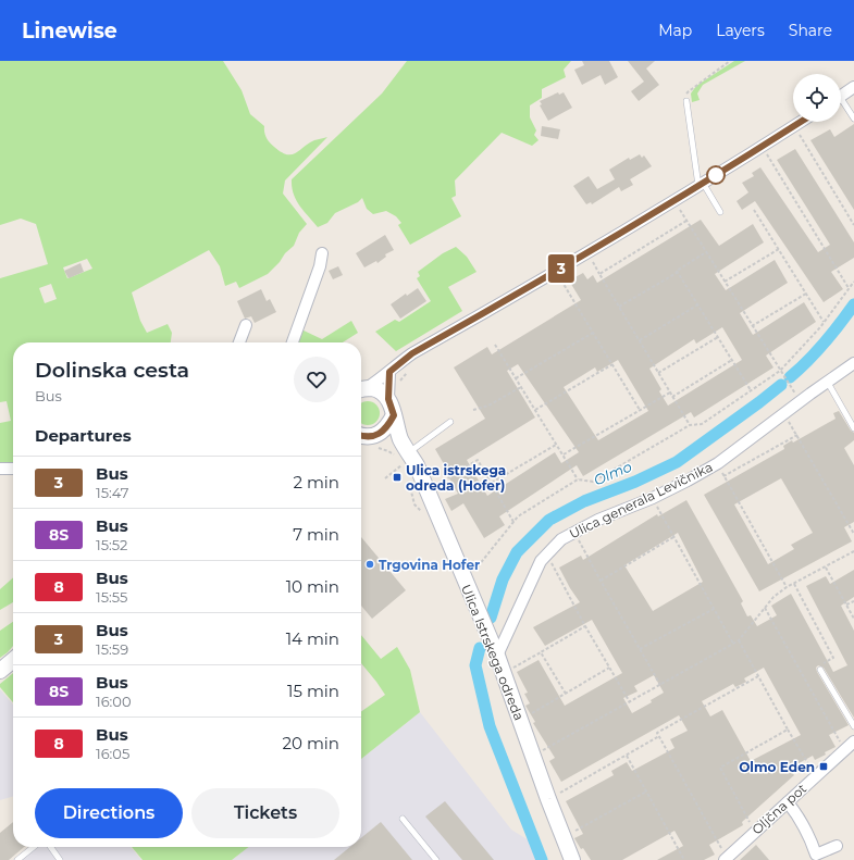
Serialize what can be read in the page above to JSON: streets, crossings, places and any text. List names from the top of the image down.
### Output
{
  "streets": {
    "street": ["Ulica generala Levičnika", "Ulica Istrskega odreda", "Oljčna pot"]
  },
  "crossings": [
    ["Ulica generala Levičnika", "Ulica Istrskega odreda"]
  ],
  "water": ["Olmo"],
  "places": {
    "transit": ["Ulica istrskega odreda (Hofer)", "Olmo Eden"],
    "other": ["Trgovina Hofer"]
  },
  "lines": ["bus line 3"],
  "page": {
    "header": "Linewise",
    "nav": ["Map", "Layers", "Share"],
    "on_map": "3",
    "heading": [
      ["Dolinska cesta", "Bus"],
      "Departures"
    ],
    "list": [
      {
        "mark": "3",
        "name": "Bus",
        "note": "15:47",
        "value": "2 min"
      },
      {
        "mark": "8S",
        "name": "Bus",
        "note": "15:52",
        "value": "7 min"
      },
      {
        "mark": "8",
        "name": "Bus",
        "note": "15:55",
        "value": "10 min"
      },
      {
        "mark": "3",
        "name": "Bus",
        "note": "15:59",
        "value": "14 min"
      },
      {
        "mark": "8S",
        "name": "Bus",
        "note": "16:00",
        "value": "15 min"
      },
      {
        "mark": "8",
        "name": "Bus",
        "note": "16:05",
        "value": "20 min"
      }
    ],
    "buttons": ["Directions", "Tickets"]
  }
}
